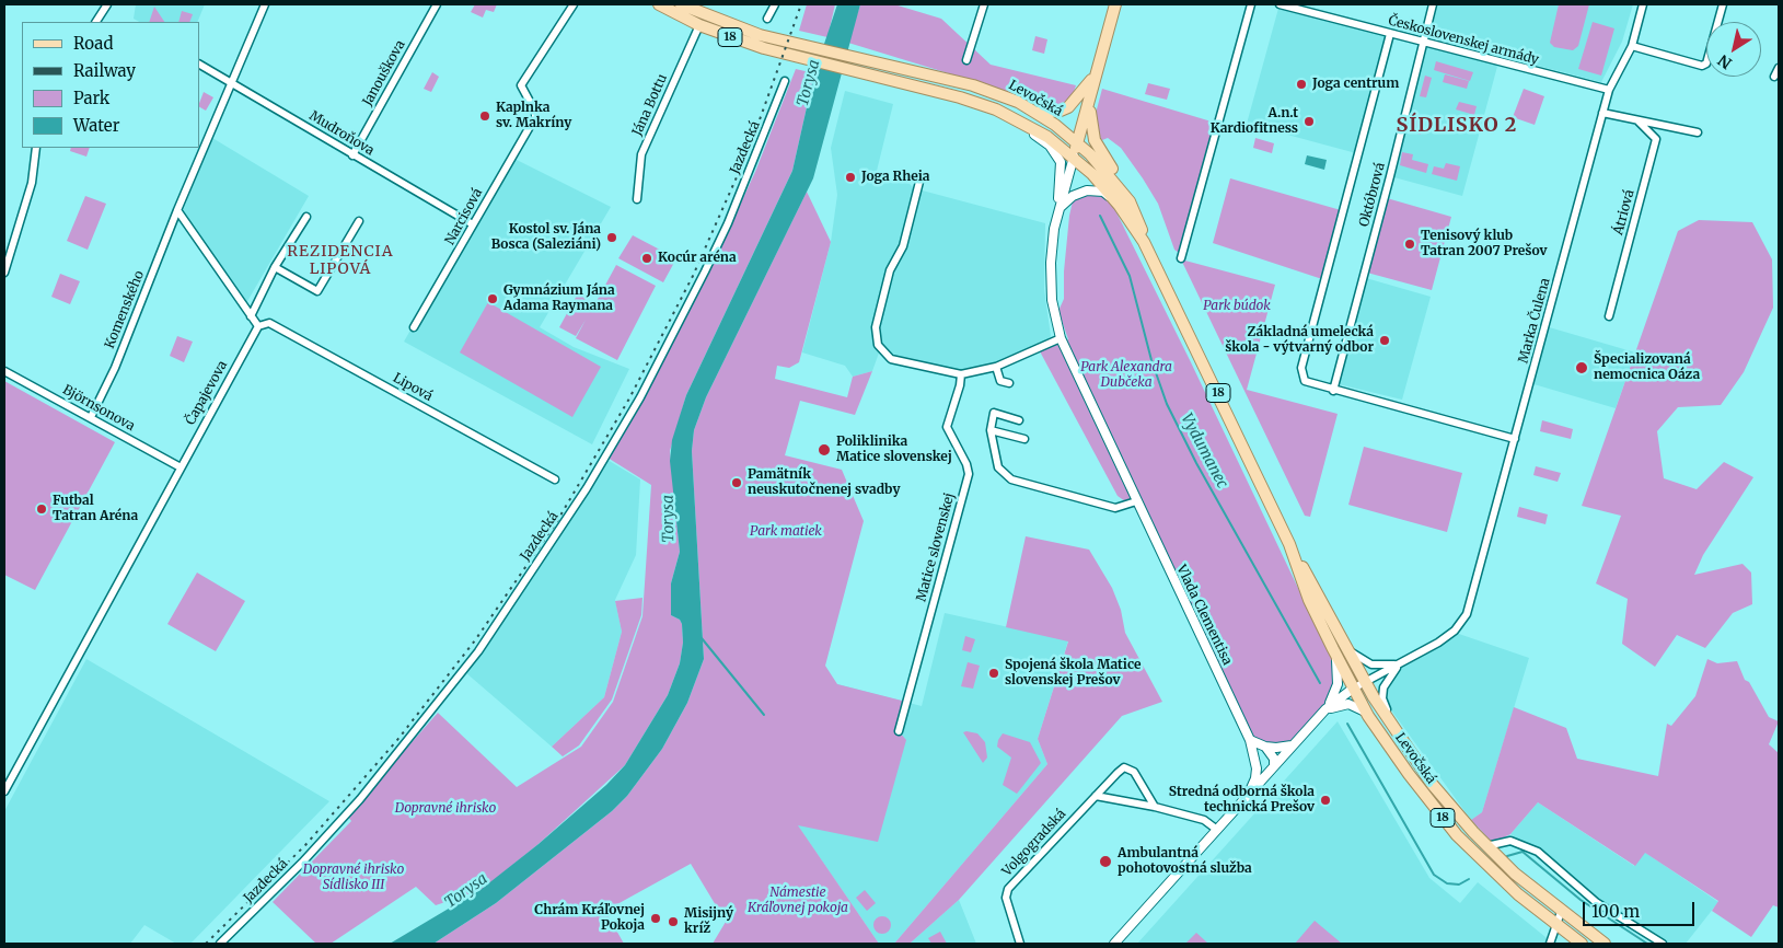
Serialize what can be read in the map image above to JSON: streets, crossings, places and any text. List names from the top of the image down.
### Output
{
  "streets": {
    "main road": ["18", "Levočská"],
    "street": [
      "Československej armády",
      "Janouškova",
      "Jána Bottu",
      "Mudroňova",
      "Jazdecká",
      "Októbrová",
      "Átriová",
      "Narcisová",
      "Komenského",
      "Marka Čulena",
      "Lipová",
      "Čapajevova",
      "Björnsonova",
      "Matice slovenskej",
      "Vlada Clementisa",
      "Volgogradská"
    ]
  },
  "crossings": [
    ["18", "Levočská"],
    ["18", "Jána Bottu"],
    ["Československej armády", "Októbrová"],
    ["Československej armády", "Marka Čulena"],
    ["Janouškova", "Mudroňova"],
    ["Levočská", "Marka Čulena"],
    ["Levočská", "Vlada Clementisa"],
    ["Mudroňova", "Narcisová"],
    ["Komenského", "Björnsonova"],
    ["Lipová", "Čapajevova"],
    ["Čapajevova", "Björnsonova"]
  ],
  "districts": ["SÍDLISKO 2", "REZIDENCIA LIPOVÁ"],
  "water": ["Torysa", "Vydumanec"],
  "parks": [
    "Park búdok",
    "Park Alexandra Dubčeka",
    "Park matiek",
    "Dopravné ihrisko",
    "Dopravné ihrisko Sídlisko III",
    "Námestie Kráľovnej pokoja"
  ],
  "places": [
    "Joga centrum",
    "Kaplnka sv. Makríny",
    "A.n.t Kardiofitness",
    "Joga Rheia",
    "Kostol sv. Jána Bosca (Saleziáni)",
    "Tenisový klub Tatran 2007 Prešov",
    "Kocúr aréna",
    "Gymnázium Jána Adama Raymana",
    "Základná umelecká škola - výtvarný odbor",
    "Špecializovaná nemocnica Oáza",
    "Poliklinika Matice slovenskej",
    "Pamätník neuskutočnenej svadby",
    "Futbal Tatran Aréna",
    "Spojená škola Matice slovenskej Prešov",
    "Stredná odborná škola technická Prešov",
    "Ambulantná pohotovostná služba",
    "Chrám Kráľovnej Pokoja",
    "Misijný kríž"
  ],
  "legend": [
    "Road",
    "Railway",
    "Park",
    "Water"
  ],
  "scale_bar": "100 m",
  "north": "bottom left"
}
